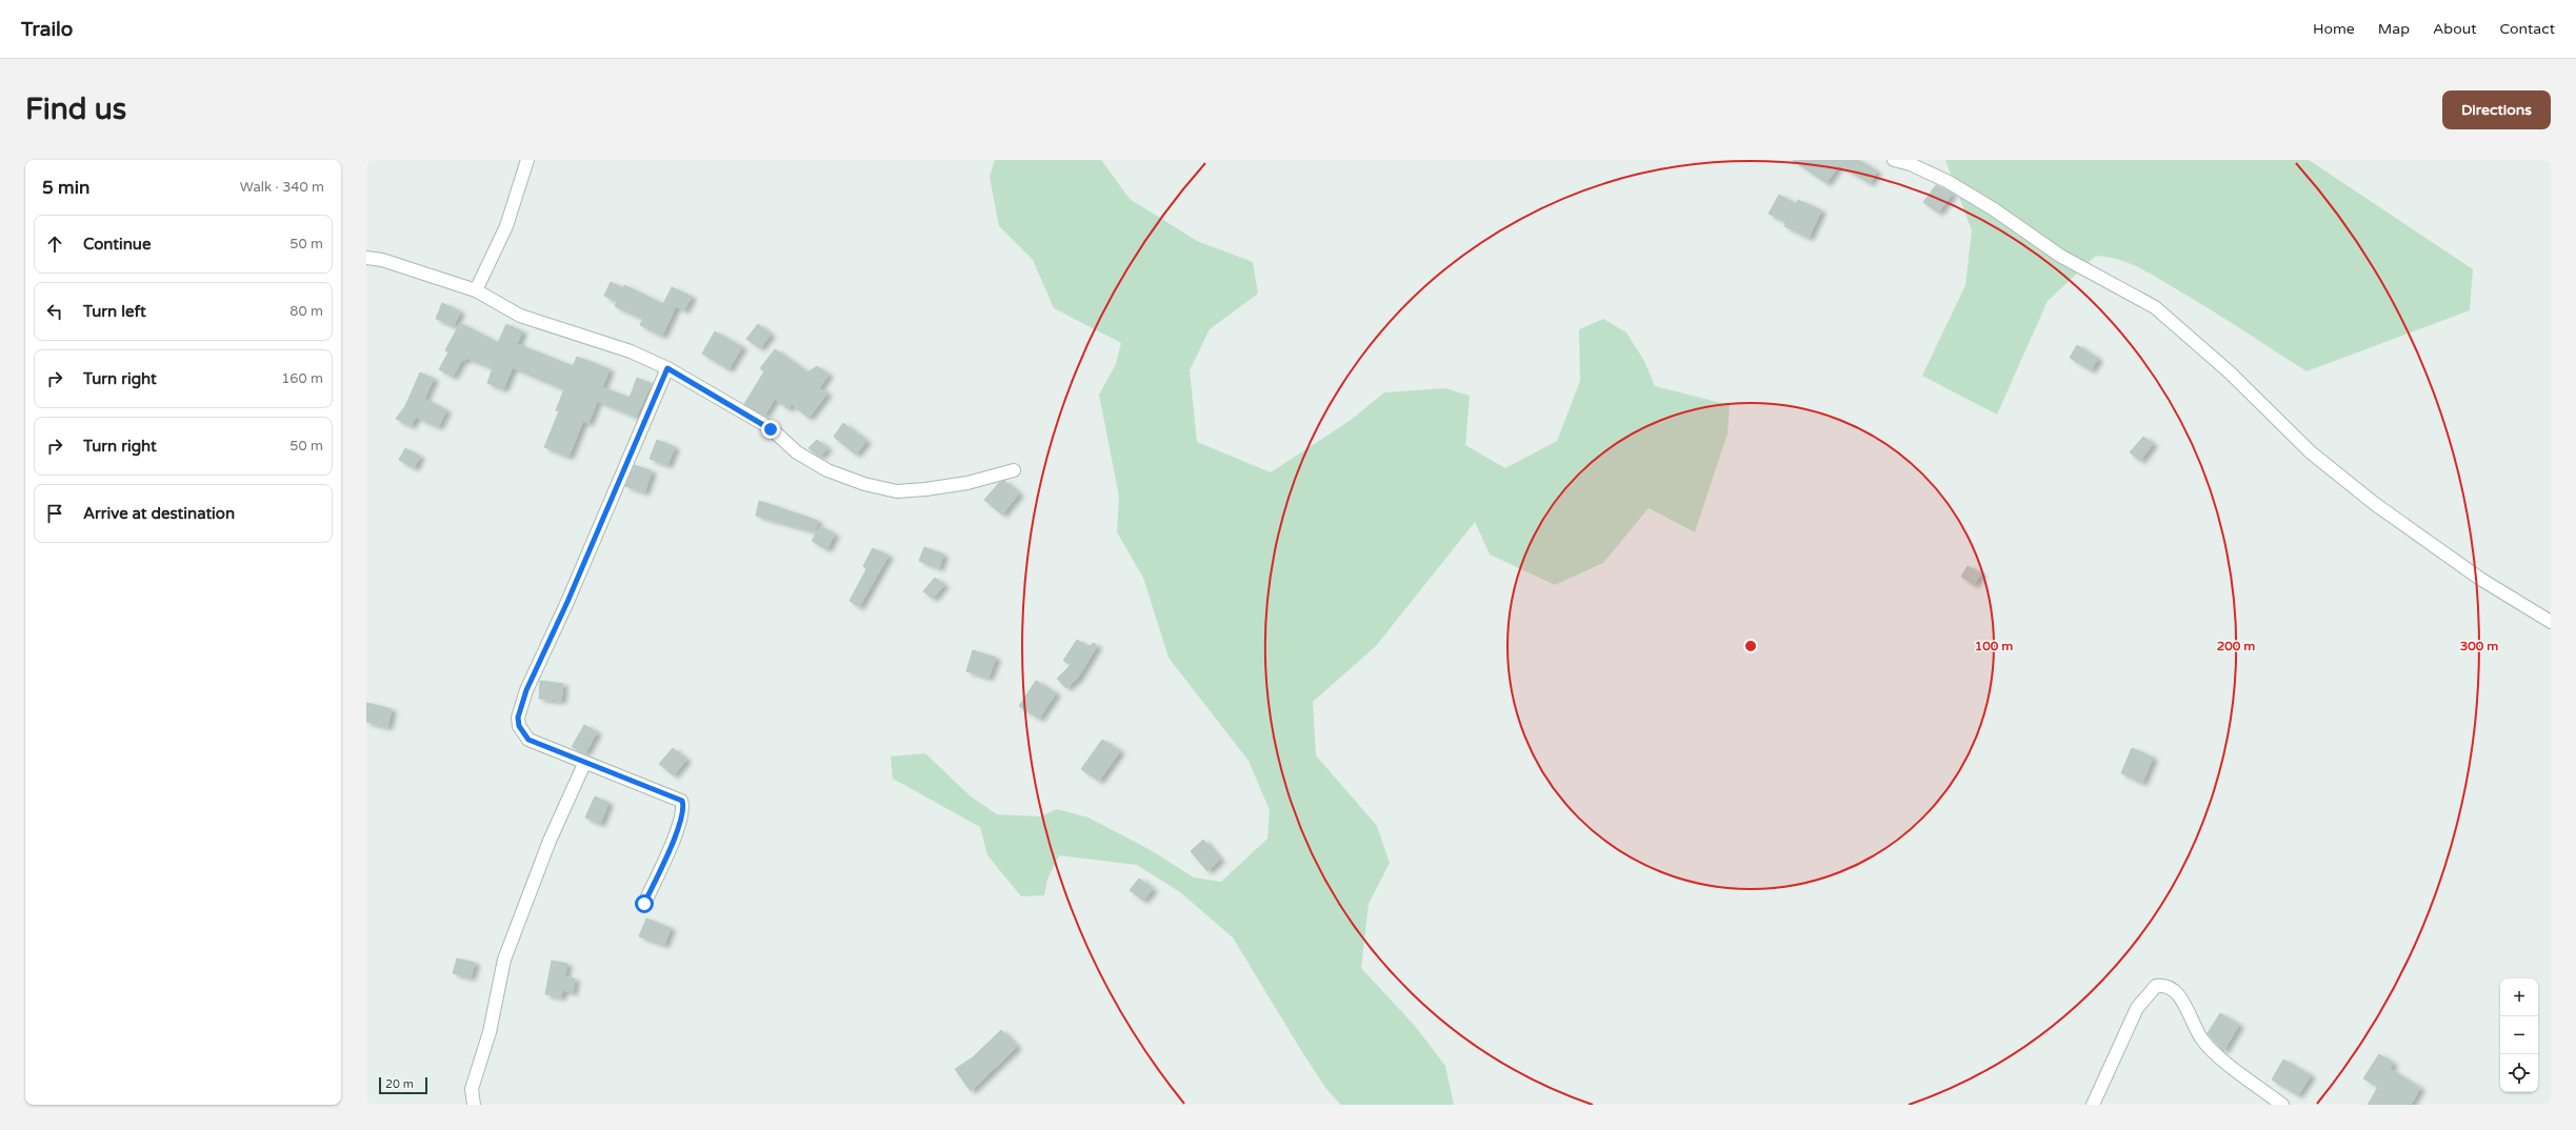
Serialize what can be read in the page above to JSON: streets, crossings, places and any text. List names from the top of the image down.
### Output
{
  "scale_bar": "20 m",
  "page": {
    "header": "Trailo",
    "nav": [
      "Home",
      "Map",
      "About",
      "Contact"
    ],
    "buttons": "Directions",
    "title": "Find us",
    "heading": ["5 min", "Walk · 340 m"],
    "list": [
      ["Continue", "50 m"],
      ["Turn left", "80 m"],
      ["Turn right", "160 m"],
      ["Turn right", "50 m"],
      "Arrive at destination"
    ],
    "map_buttons": ["+", "−"],
    "scale": "20 m"
  },
  "rings": ["100 m", "200 m", "300 m"]
}
